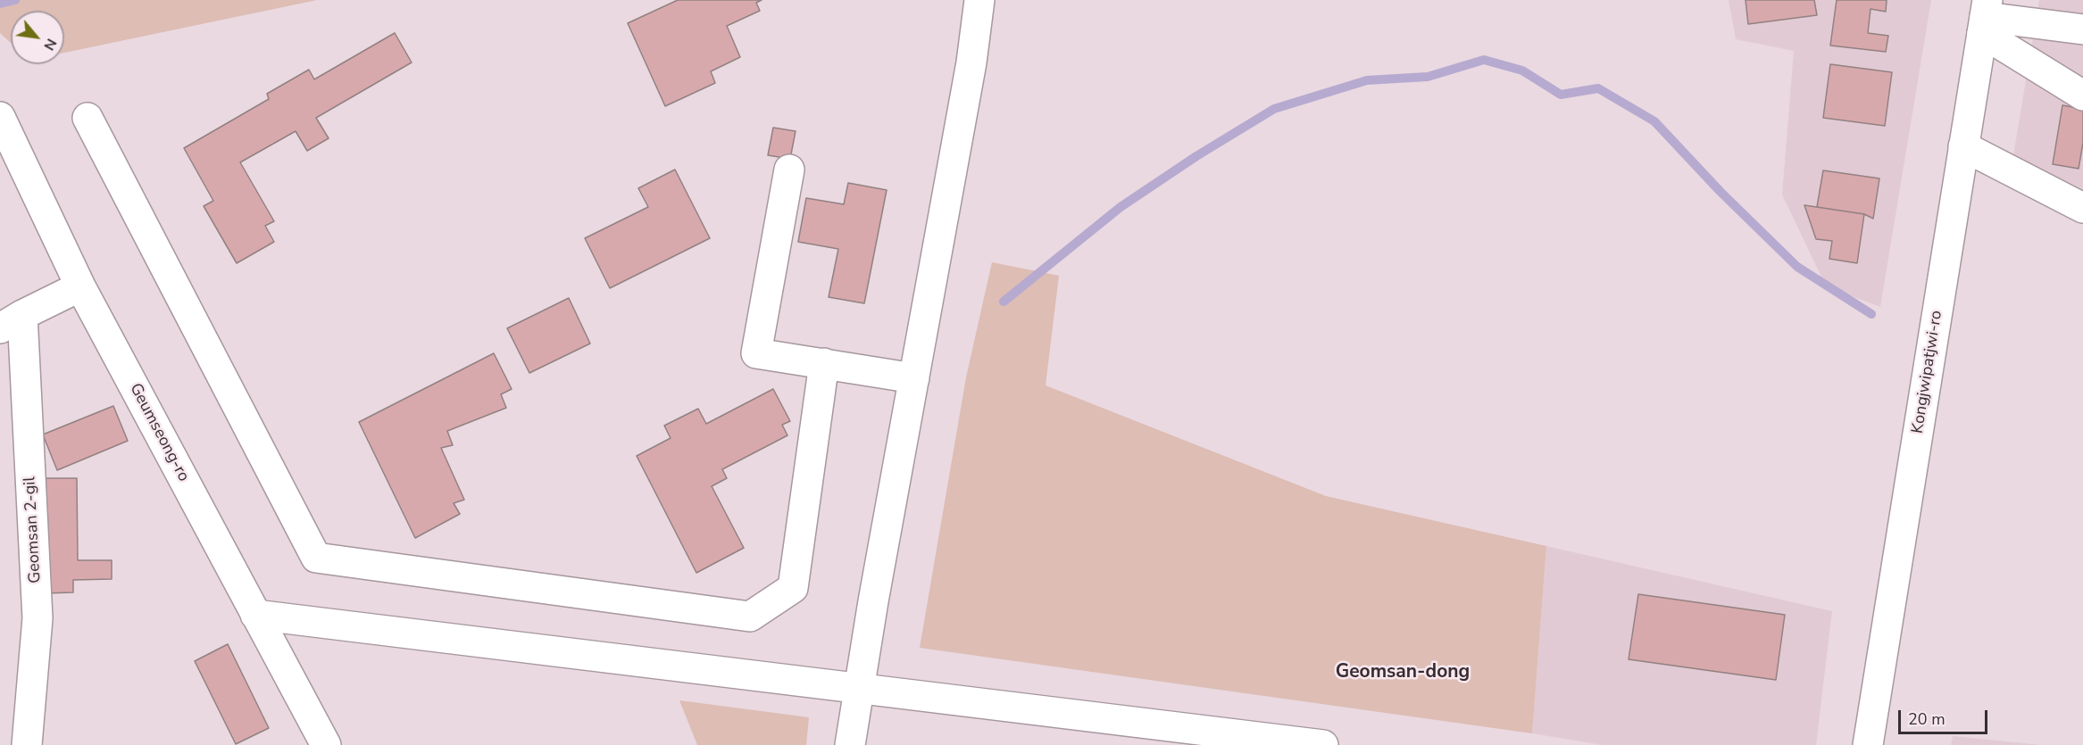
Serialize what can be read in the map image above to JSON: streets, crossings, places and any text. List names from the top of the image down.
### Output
{
  "streets": {
    "street": ["Kongjwipatjwi-ro", "Geumseong-ro", "Geomsan 2-gil"]
  },
  "crossings": [
    ["Geumseong-ro", "Geomsan 2-gil"]
  ],
  "districts": ["Geomsan-dong"],
  "scale_bar": "20 m",
  "north": "bottom right"
}
